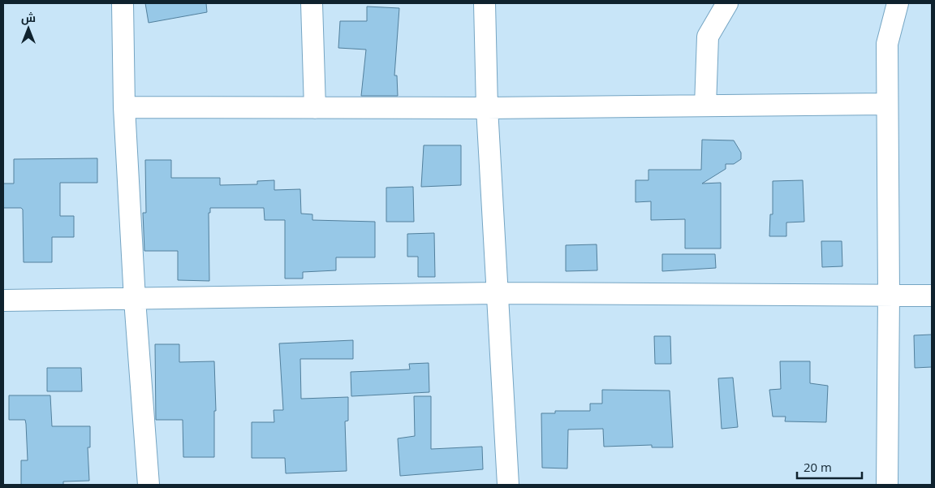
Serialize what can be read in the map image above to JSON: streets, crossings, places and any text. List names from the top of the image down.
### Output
{
  "scale_bar": "20 m",
  "north": "top"
}
